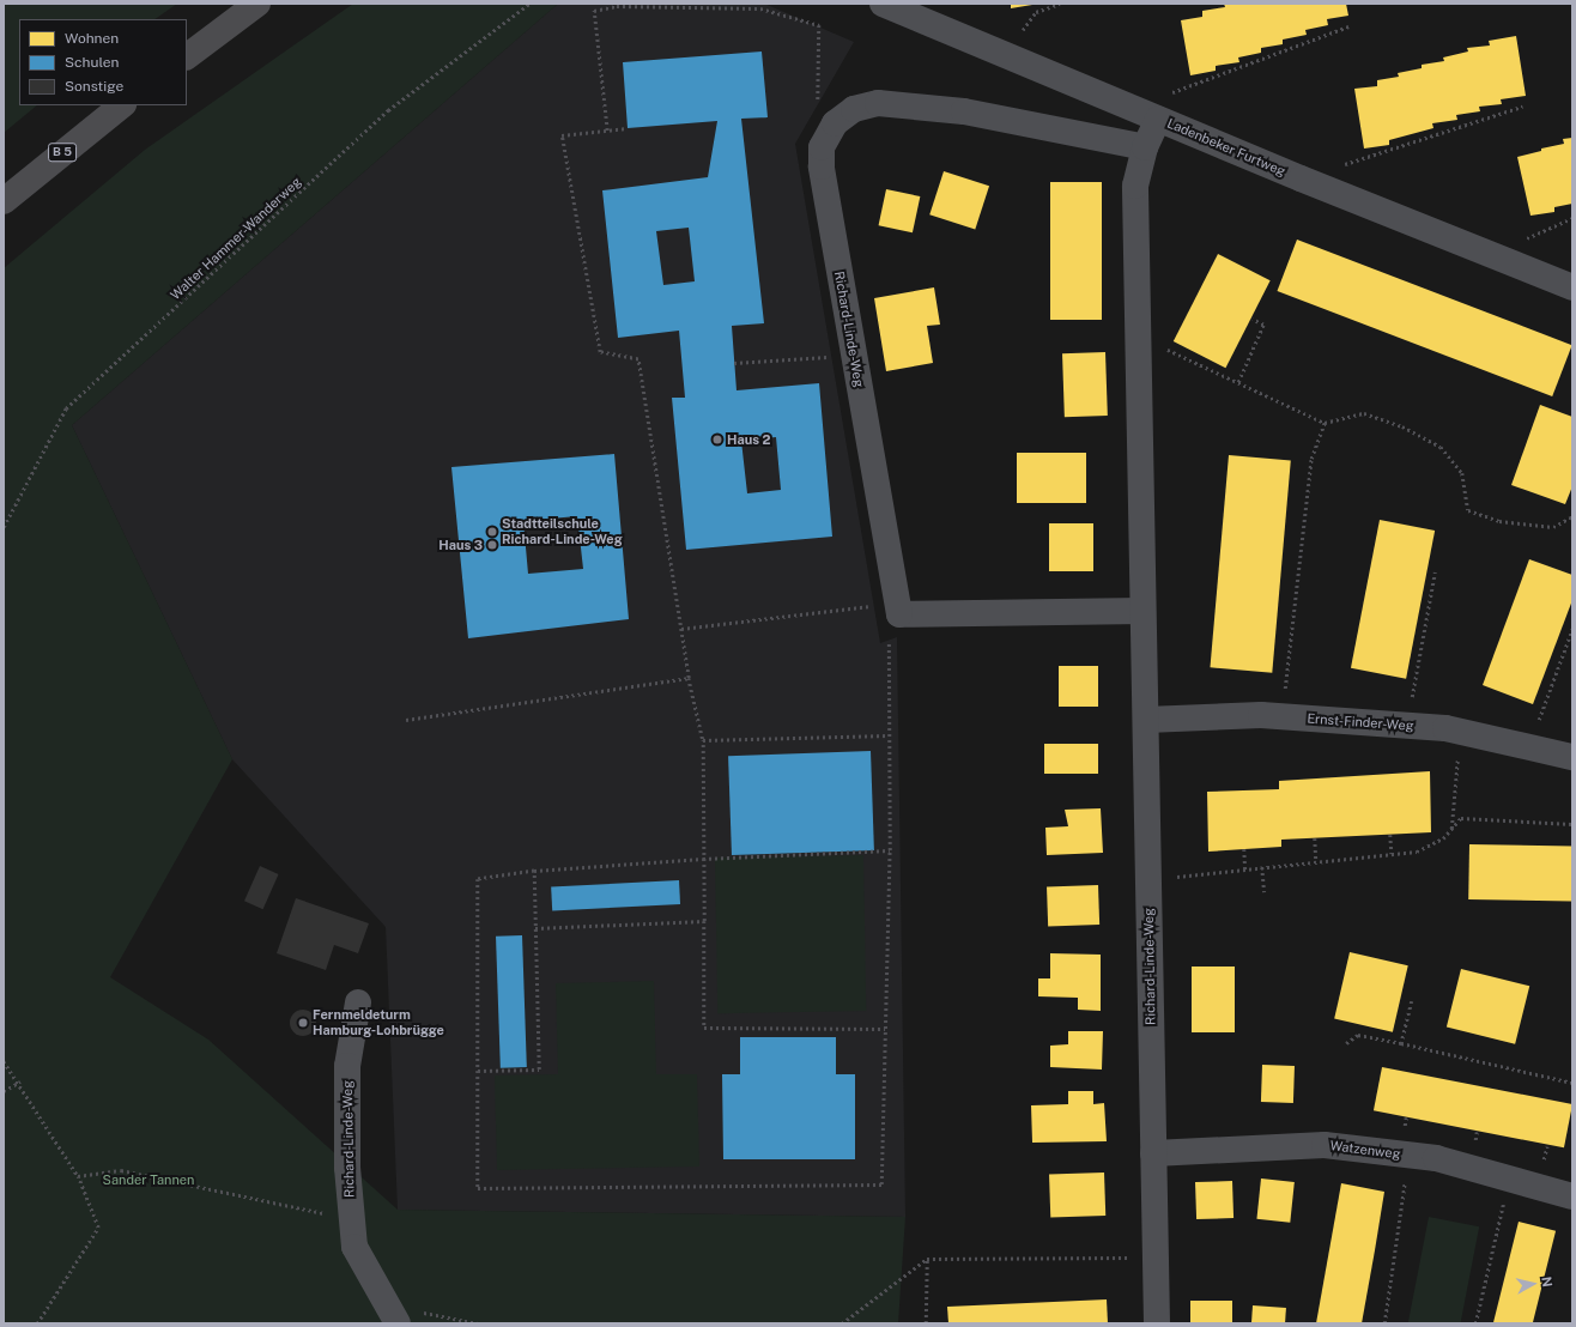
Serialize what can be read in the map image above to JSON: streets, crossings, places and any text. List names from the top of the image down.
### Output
{
  "streets": {
    "main road": ["B 5"],
    "street": [
      "Ladenbeker Furtweg",
      "Richard-Linde-Weg",
      "Ernst-Finder-Weg",
      "Watzenweg"
    ],
    "path": ["Walter Hammer-Wanderweg"]
  },
  "crossings": [
    ["Ladenbeker Furtweg", "Richard-Linde-Weg"],
    ["Richard-Linde-Weg", "Ernst-Finder-Weg"],
    ["Richard-Linde-Weg", "Watzenweg"]
  ],
  "parks": ["Sander Tannen"],
  "places": [
    "Haus 2",
    "Stadtteilschule Richard-Linde-Weg",
    "Haus 3",
    "Fernmeldeturm Hamburg-Lohbrügge"
  ],
  "legend": ["Wohnen", "Schulen", "Sonstige"],
  "north": "right"
}
